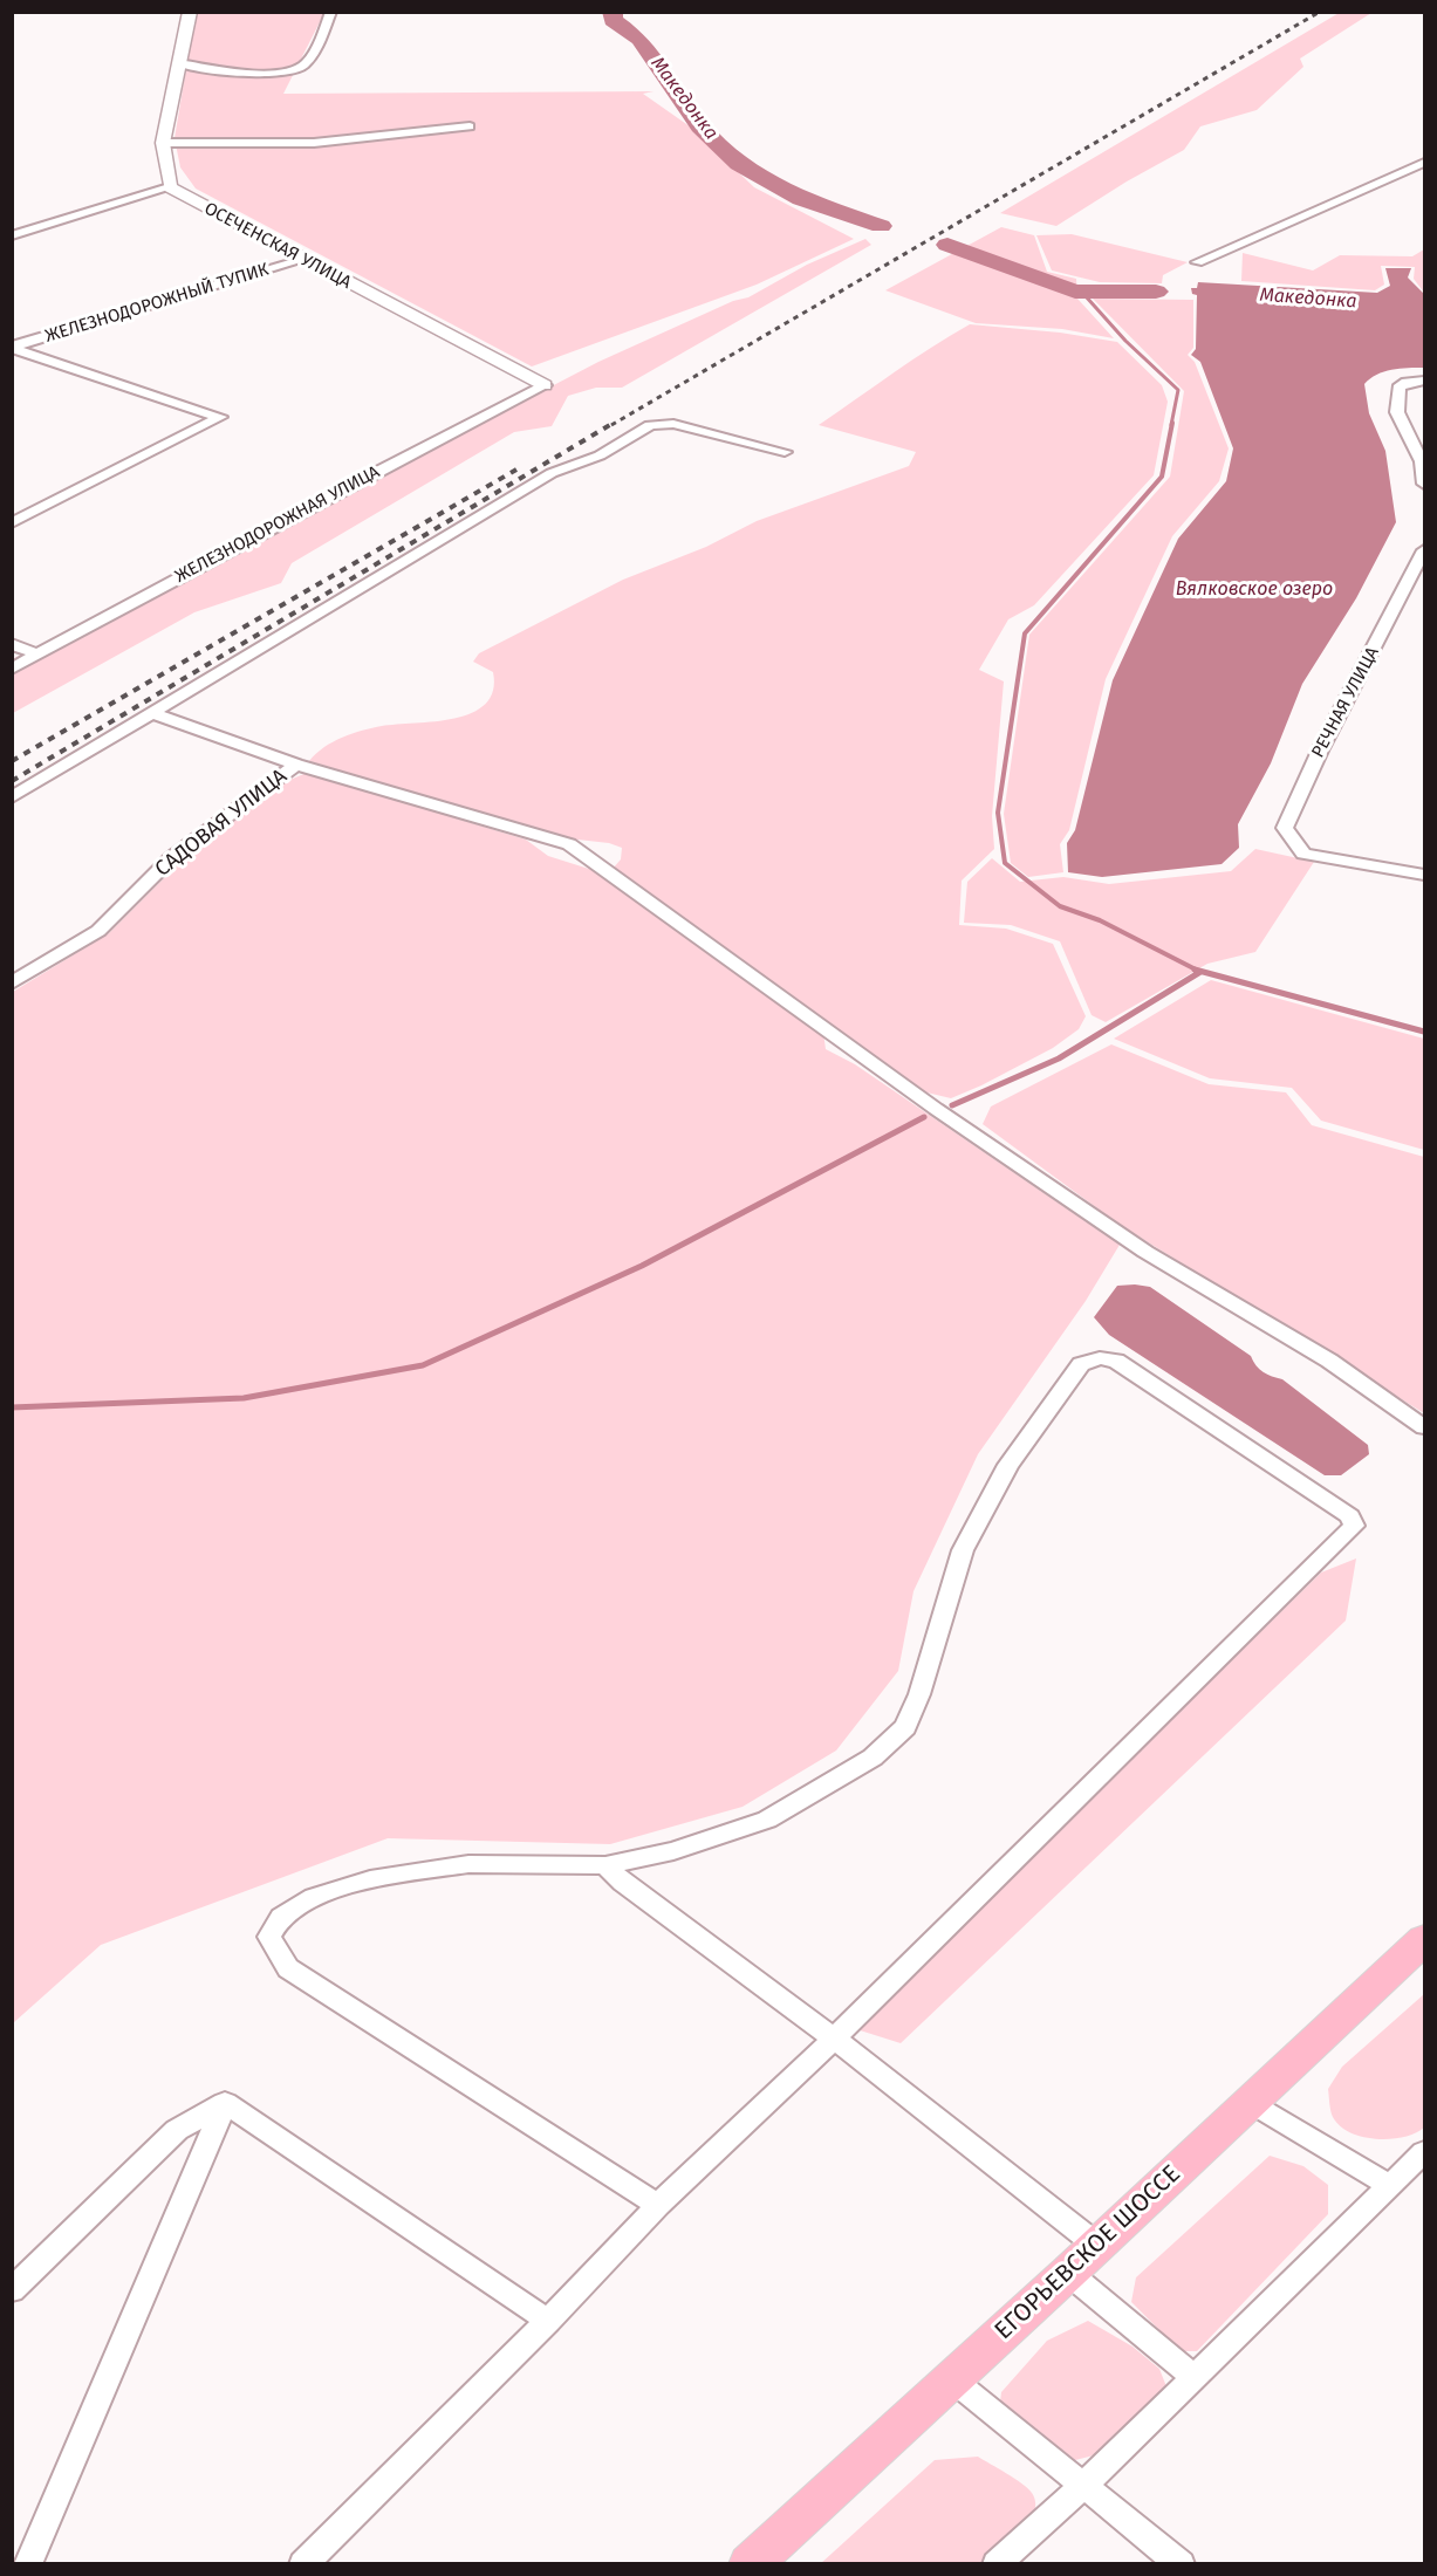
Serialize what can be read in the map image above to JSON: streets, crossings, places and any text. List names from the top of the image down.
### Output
{
  "streets": {
    "main road": ["ЕГОРЬЕВСКОЕ ШОССЕ"],
    "street": [
      "ОСЕЧЕНСКАЯ УЛИЦА",
      "ЖЕЛЕЗНОДОРОЖНЫЙ ТУПИК",
      "ЖЕЛЕЗНОДОРОЖНАЯ УЛИЦА",
      "РЕЧНАЯ УЛИЦА",
      "САДОВАЯ УЛИЦА"
    ]
  },
  "crossings": [
    ["ОСЕЧЕНСКАЯ УЛИЦА", "ЖЕЛЕЗНОДОРОЖНЫЙ ТУПИК"],
    ["ОСЕЧЕНСКАЯ УЛИЦА", "ЖЕЛЕЗНОДОРОЖНАЯ УЛИЦА"]
  ],
  "water": ["Македонка", "Вялковское озеро"]
}
